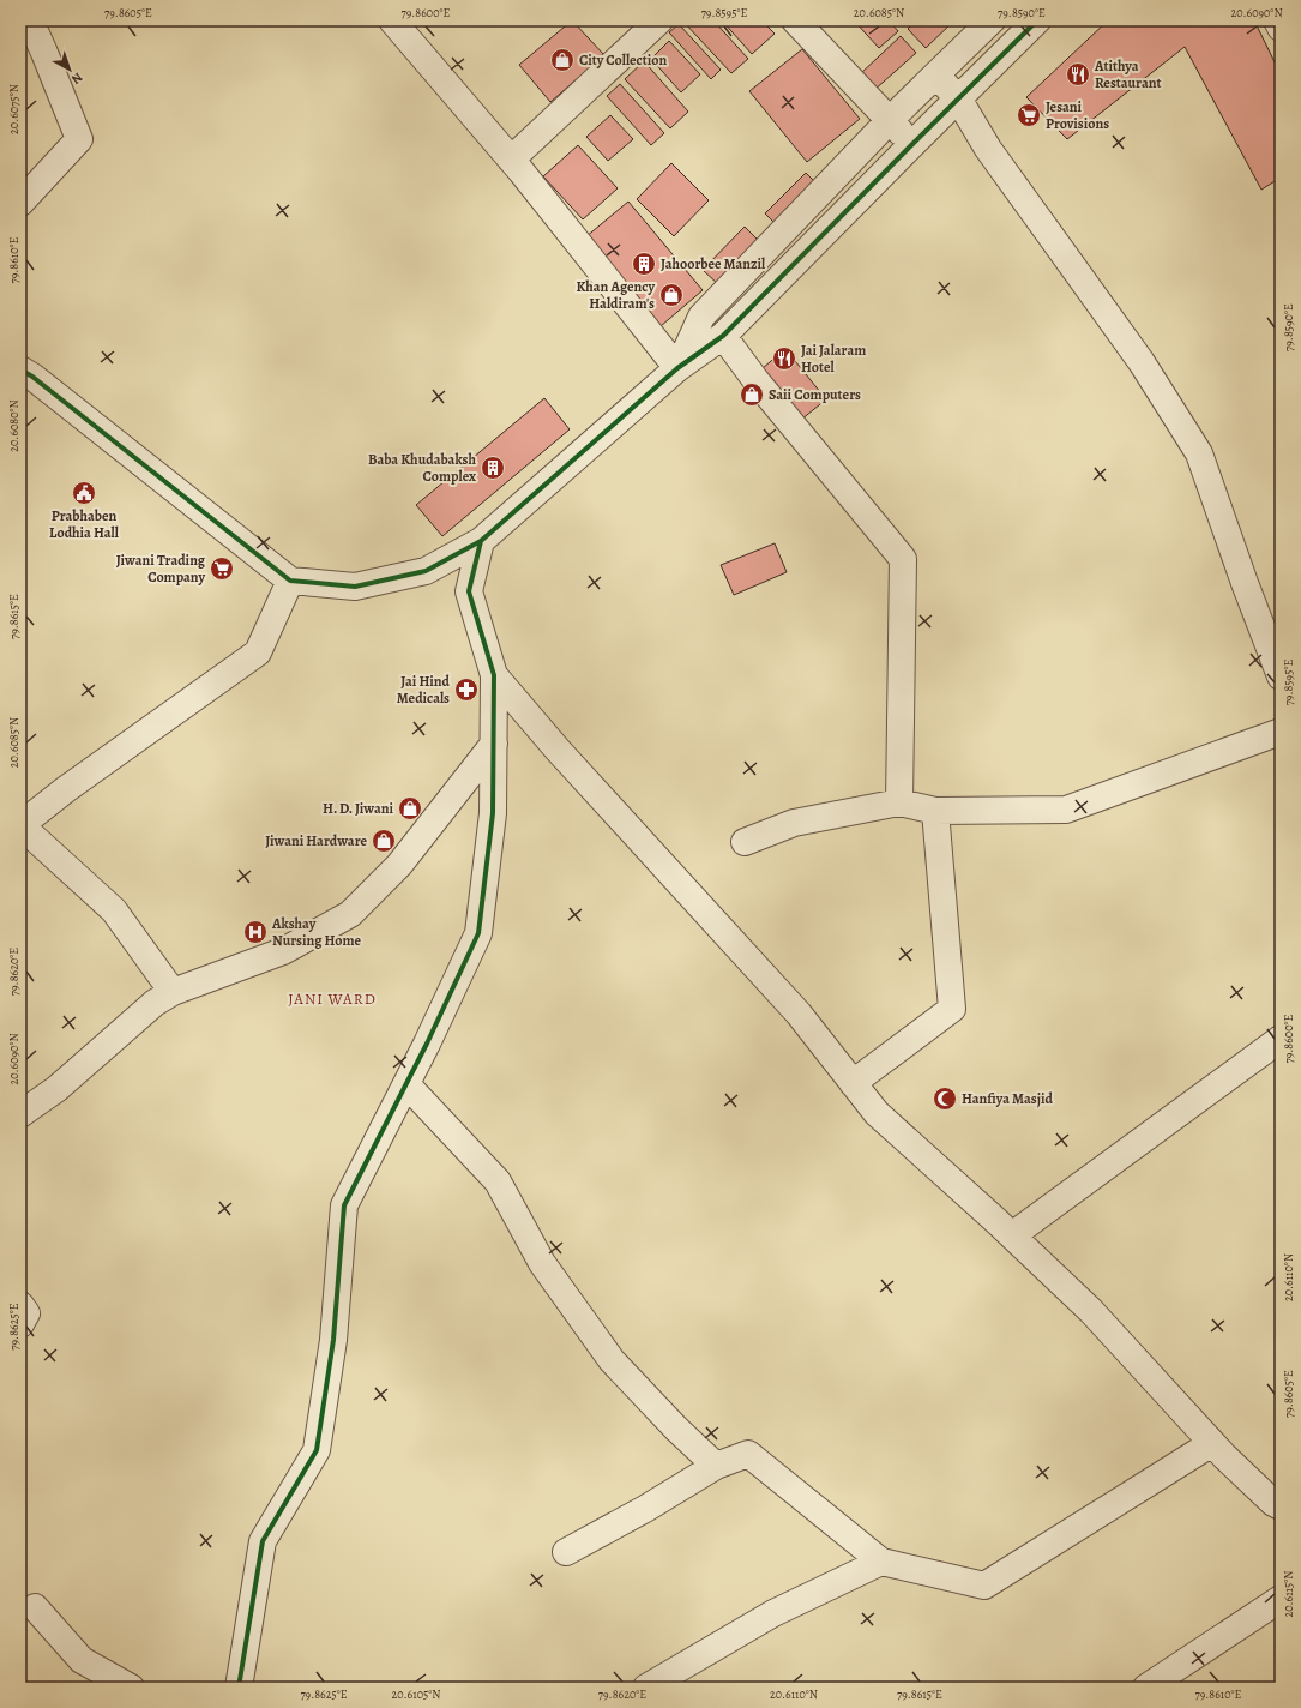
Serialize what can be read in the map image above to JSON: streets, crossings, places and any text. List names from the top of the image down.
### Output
{
  "districts": ["JANI WARD"],
  "places": {
    "shop": [
      "City Collection",
      "Khan Agency Haldiram's",
      "Saii Computers",
      "H. D. Jiwani",
      "Jiwani Hardware"
    ],
    "restaurant": ["Atithya Restaurant", "Jai Jalaram Hotel"],
    "supermarket": ["Jesani Provisions", "Jiwani Trading Company"],
    "building": ["Jahoorbee Manzil", "Baba Khudabaksh Complex"],
    "public building": ["Prabhaben Lodhia Hall"],
    "pharmacy": ["Jai Hind Medicals"],
    "hospital": ["Akshay Nursing Home"],
    "mosque": ["Hanfiya Masjid"]
  },
  "north": "bottom right",
  "coordinates": [
    "79.8605°E",
    "79.8600°E",
    "79.8595°E",
    "20.6085°N",
    "79.8590°E",
    "20.6090°N",
    "20.6075°N",
    "79.8610°E",
    "20.6080°N",
    "79.8615°E",
    "79.8620°E",
    "20.6110°N",
    "79.8625°E",
    "20.6115°N",
    "20.6105°N"
  ]
}
